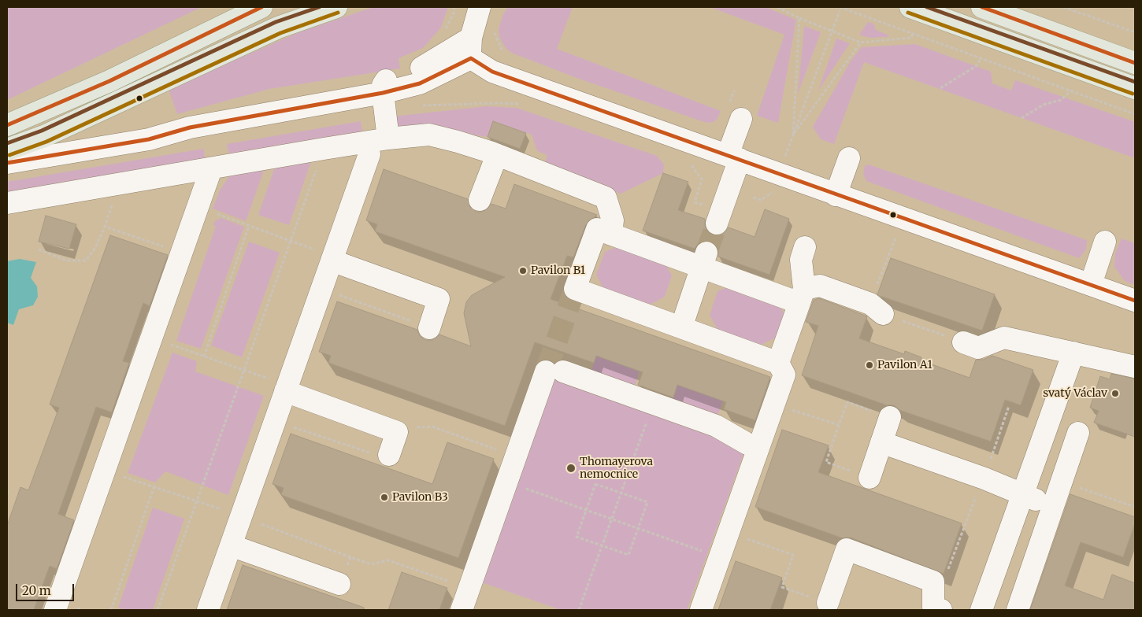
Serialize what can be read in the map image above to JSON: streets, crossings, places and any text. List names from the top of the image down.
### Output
{
  "places": [
    "Pavilon B1",
    "Pavilon A1",
    "svatý Václav",
    "Thomayerova nemocnice",
    "Pavilon B3"
  ],
  "scale_bar": "20 m"
}
